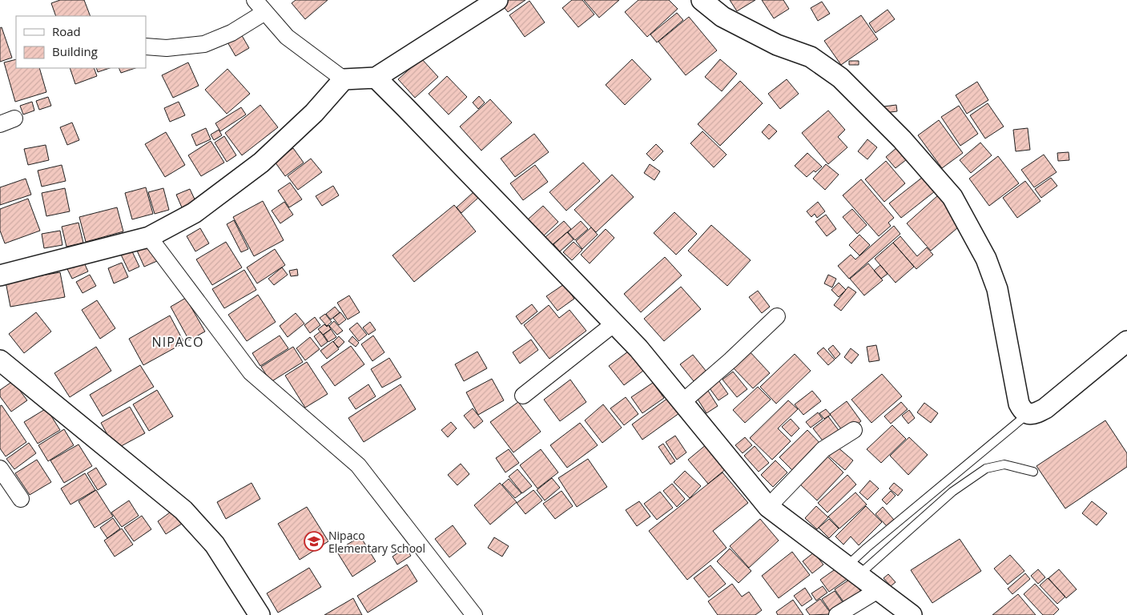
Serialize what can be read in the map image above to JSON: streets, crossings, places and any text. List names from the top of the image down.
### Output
{
  "districts": ["NIPACO"],
  "places": {
    "school or university": ["Nipaco Elementary School"]
  },
  "legend": ["Road", "Building"]
}
